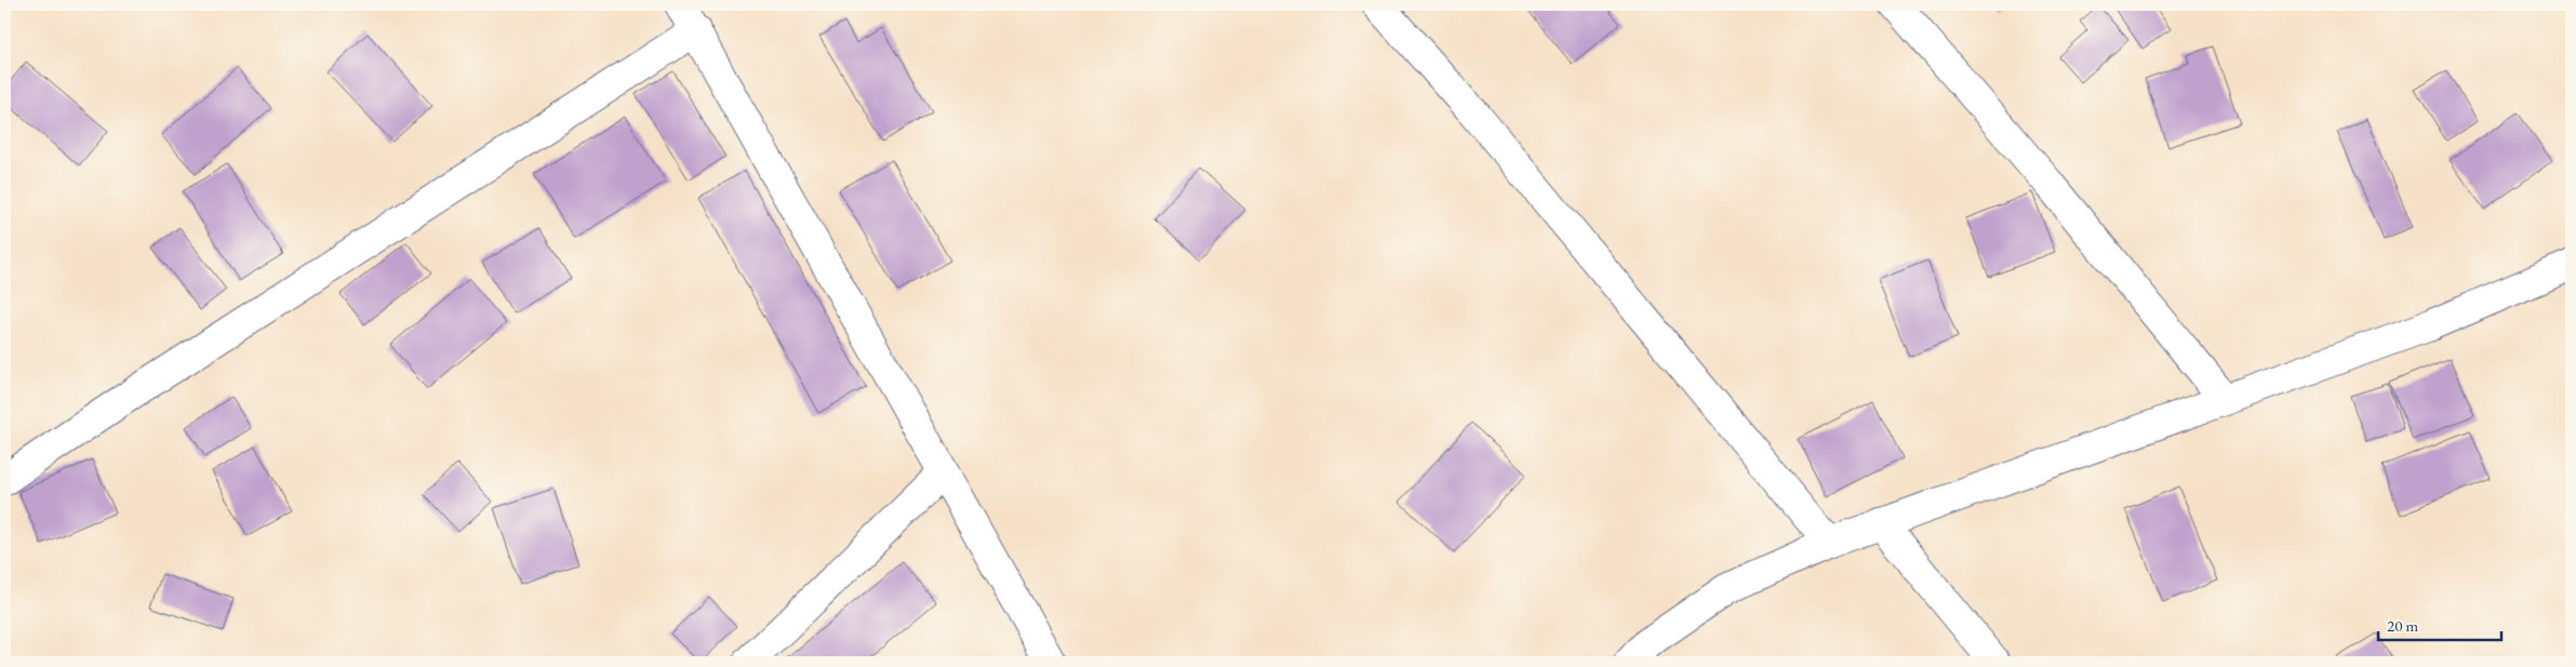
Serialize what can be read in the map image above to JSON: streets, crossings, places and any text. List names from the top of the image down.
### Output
{
  "scale_bar": "20 m"
}
